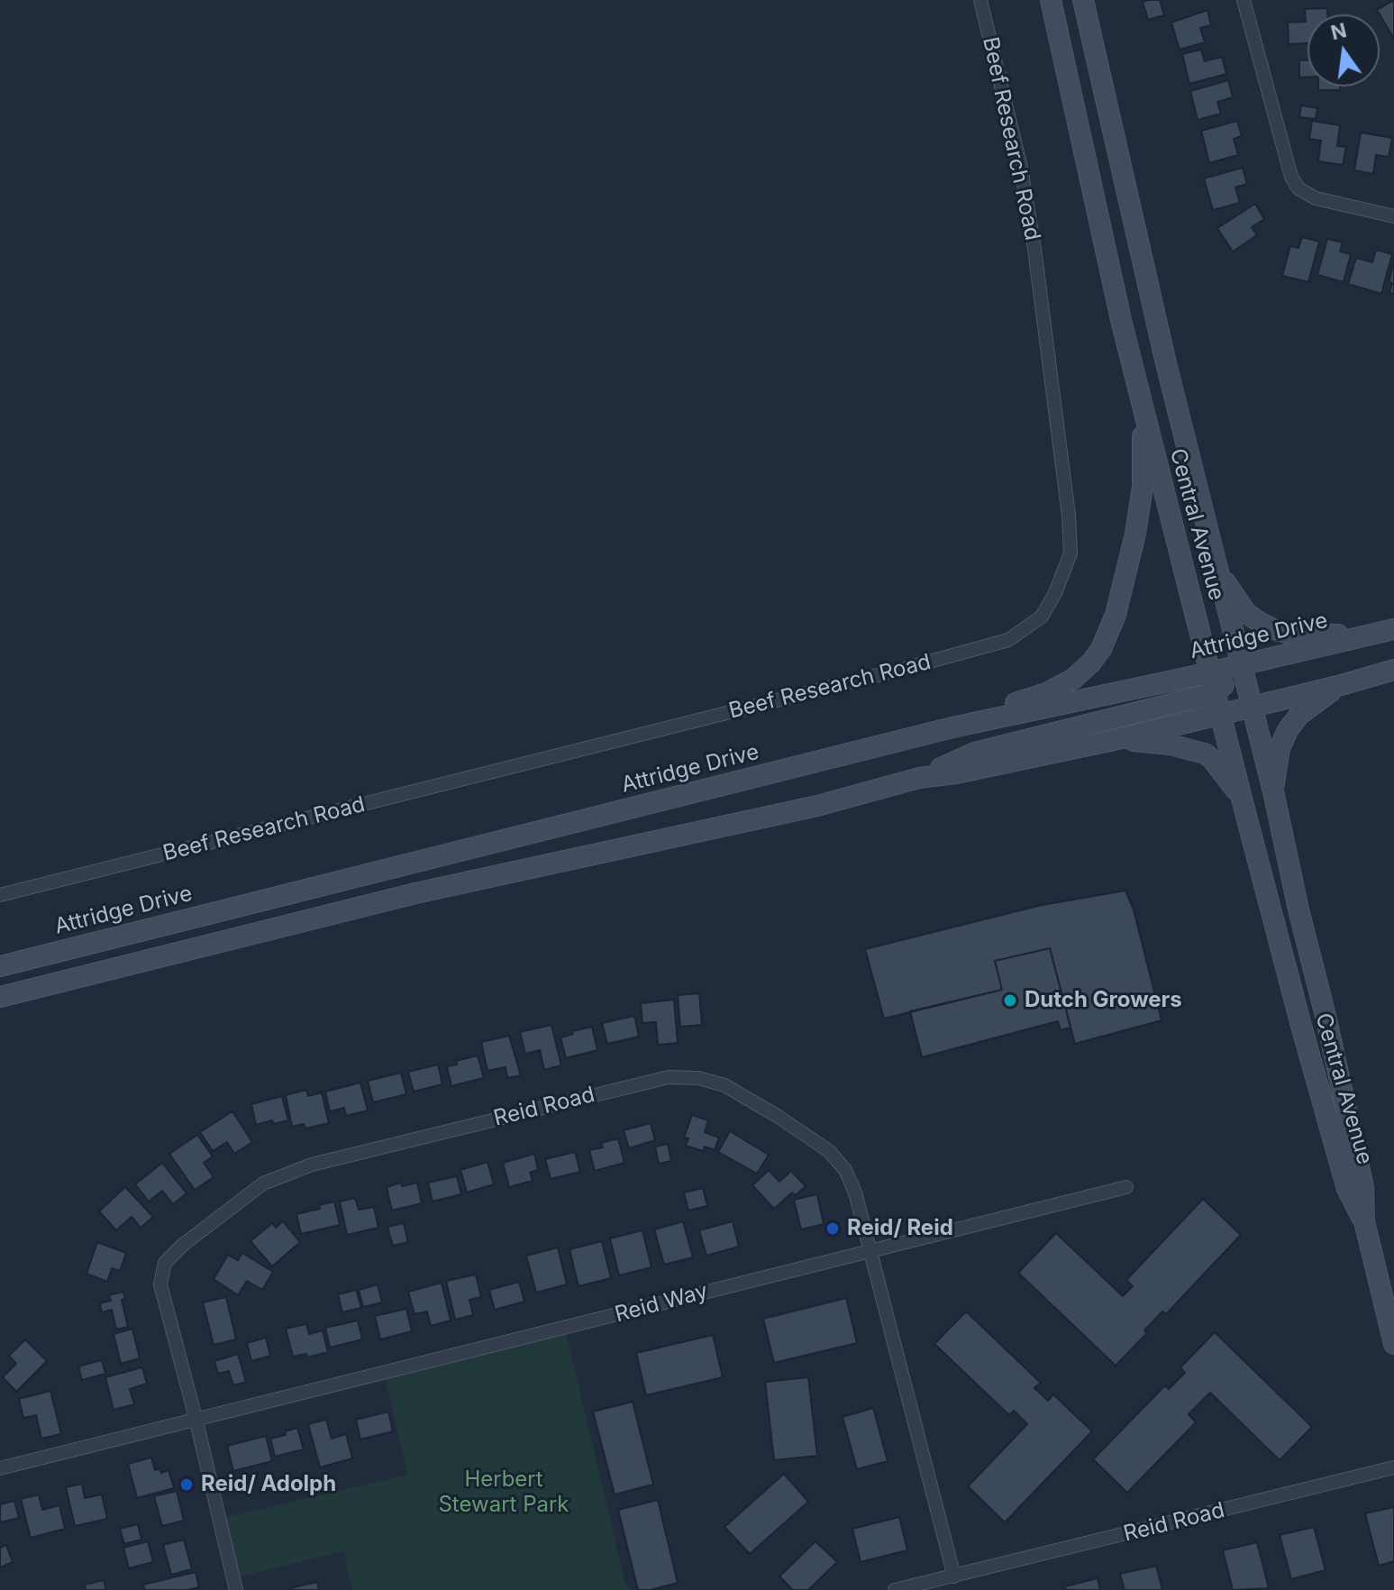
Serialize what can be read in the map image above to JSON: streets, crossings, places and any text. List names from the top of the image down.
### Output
{
  "streets": {
    "main road": ["Central Avenue", "Attridge Drive"],
    "street": ["Beef Research Road", "Reid Road", "Reid Way"]
  },
  "crossings": [
    ["Central Avenue", "Attridge Drive"],
    ["Reid Road", "Reid Way"]
  ],
  "parks": ["Herbert Stewart Park"],
  "places": ["Dutch Growers", "Reid/ Reid", "Reid/ Adolph"],
  "north": "top"
}
